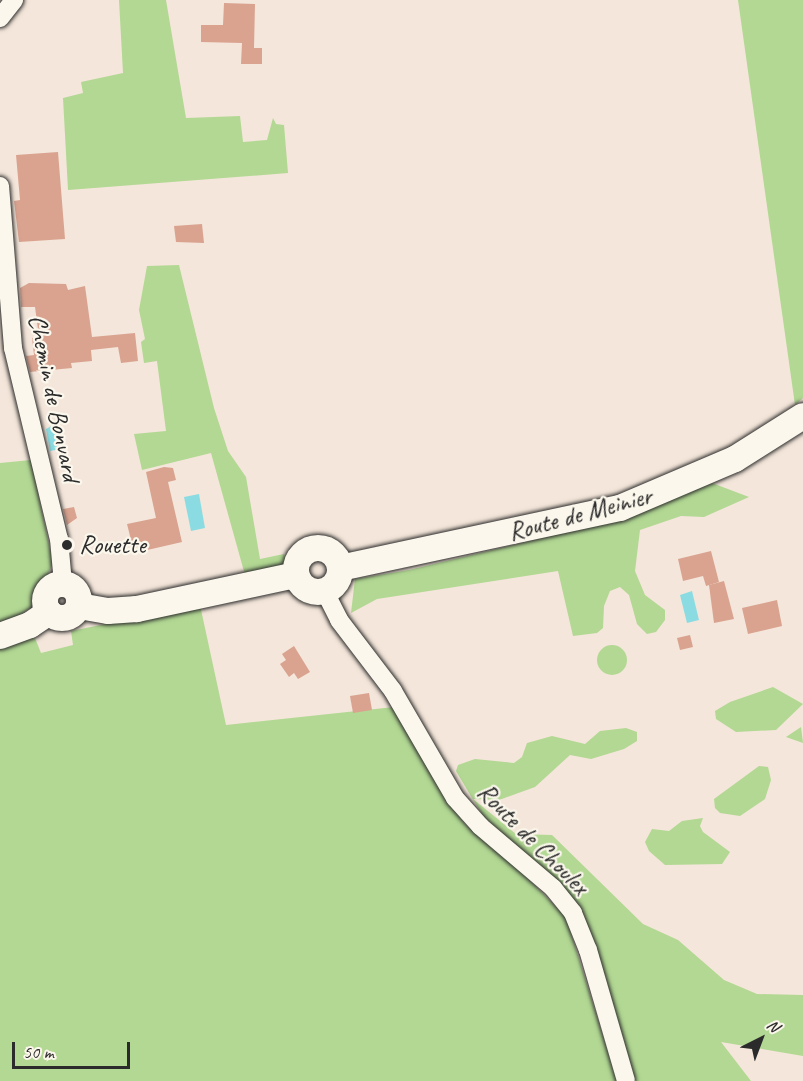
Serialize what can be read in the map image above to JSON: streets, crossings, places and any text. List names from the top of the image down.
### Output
{
  "streets": {
    "street": ["Chemin de Bonvard", "Route de Meinier", "Route de Choulex"]
  },
  "crossings": [
    ["Route de Meinier", "Route de Choulex"]
  ],
  "places": ["Rouette"],
  "scale_bar": "50 m",
  "north": "top right"
}
